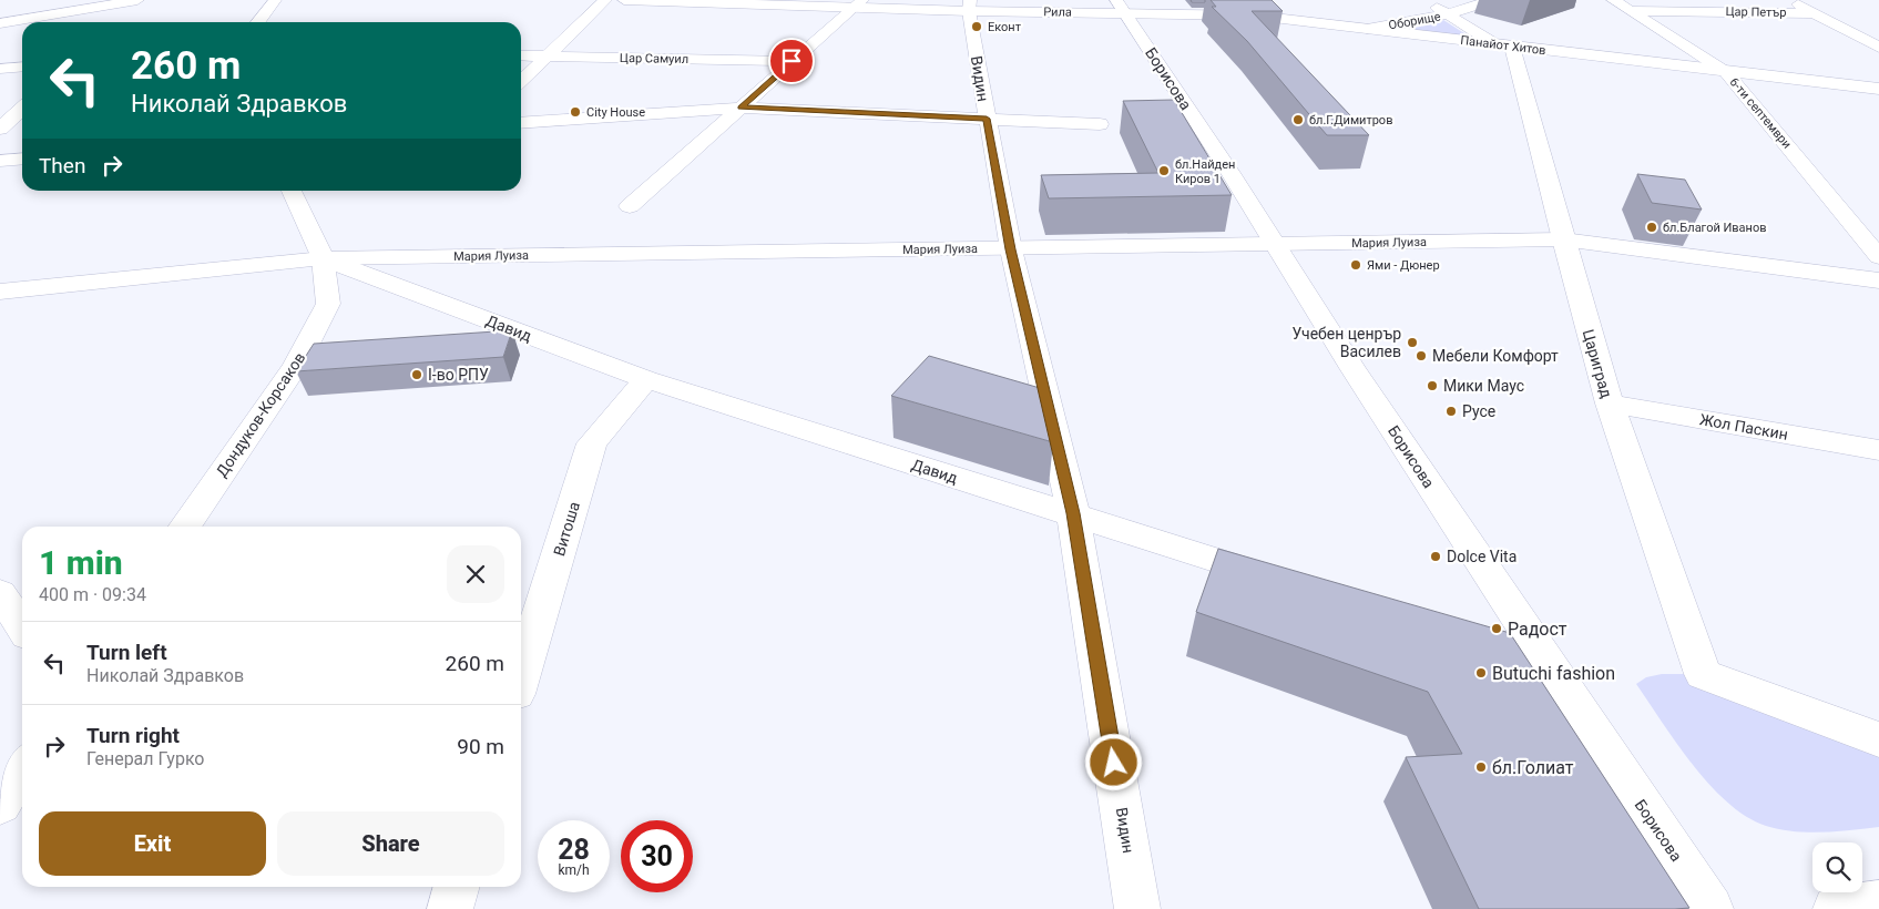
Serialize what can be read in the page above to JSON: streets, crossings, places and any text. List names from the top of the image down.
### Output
{
  "streets": {
    "street": [
      "Рила",
      "Цар Петър",
      "Оборище",
      "Панайот Хитов",
      "Цар Самуил",
      "Видин",
      "Борисова",
      "6-ти септември",
      "Мария Луиза",
      "Давид",
      "Цариград",
      "Дондуков-Корсаков",
      "Жол Паскин",
      "Витоша"
    ]
  },
  "crossings": [
    ["Рила", "Панайот Хитов"],
    ["Рила", "Видин"],
    ["Рила", "Борисова"],
    ["Цар Петър", "6-ти септември"],
    ["Оборище", "Панайот Хитов"],
    ["Панайот Хитов", "Борисова"],
    ["Панайот Хитов", "6-ти септември"],
    ["Панайот Хитов", "Цариград"],
    ["Видин", "Мария Луиза"],
    ["Видин", "Давид"],
    ["Борисова", "Мария Луиза"],
    ["Мария Луиза", "Давид"],
    ["Мария Луиза", "Цариград"],
    ["Мария Луиза", "Дондуков-Корсаков"],
    ["Давид", "Дондуков-Корсаков"],
    ["Давид", "Витоша"],
    ["Цариград", "Жол Паскин"]
  ],
  "places": [
    "Еконт",
    "City House",
    "бл.Г.Димитров",
    "бл.Найден Киров 1",
    "бл.Благой Иванов",
    "Ями - Дюнер",
    "Учебен ценрър Василев",
    "Мебели Комфорт",
    "I-во РПУ",
    "Мики Маус",
    "Русе",
    "Dolce Vita",
    "Радост",
    "Butuchi fashion",
    "бл.Голиат"
  ],
  "page": {
    "turn": ["260 m", "Николай Здравков"],
    "then": "Then",
    "heading": ["1 min", "400 m · 09:34"],
    "list": [
      {
        "name": "Turn left",
        "note": "Николай Здравков",
        "value": "260 m"
      },
      {
        "name": "Turn right",
        "note": "Генерал Гурко",
        "value": "90 m"
      }
    ],
    "buttons": ["Exit", "Share"],
    "speed": "28 km/h",
    "limit": "30"
  }
}
